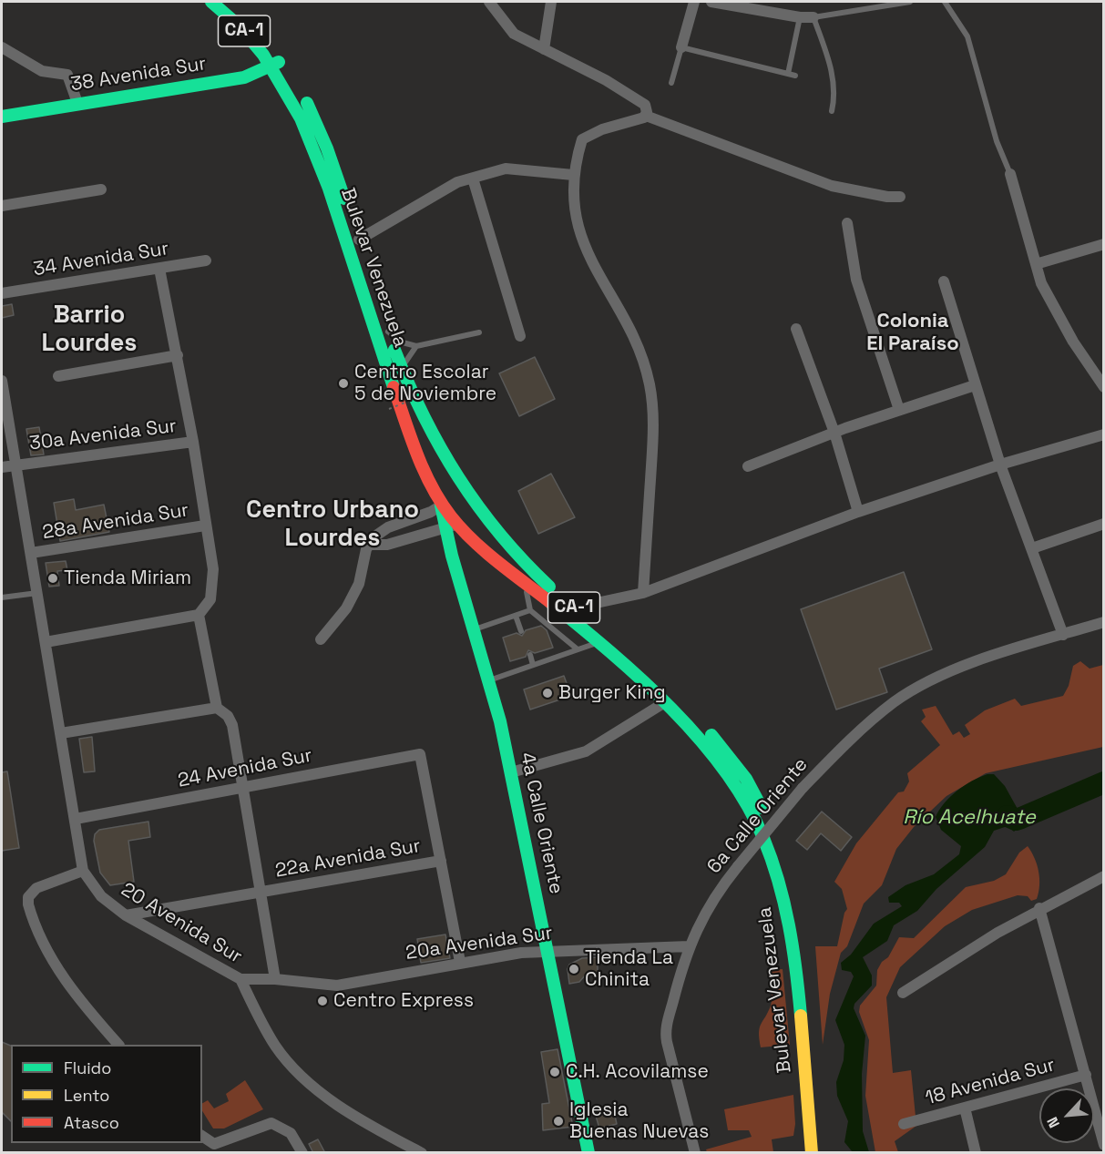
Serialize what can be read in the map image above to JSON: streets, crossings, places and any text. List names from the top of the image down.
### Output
{
  "streets": {
    "main road": [
      "CA-1",
      "38 Avenida Sur",
      "Bulevar Venezuela",
      "4a Calle Oriente"
    ],
    "street": [
      "34 Avenida Sur",
      "30a Avenida Sur",
      "28a Avenida Sur",
      "24 Avenida Sur",
      "6a Calle Oriente",
      "22a Avenida Sur",
      "20 Avenida Sur",
      "20a Avenida Sur",
      "18 Avenida Sur"
    ]
  },
  "crossings": [
    ["38 Avenida Sur", "Bulevar Venezuela"],
    ["Bulevar Venezuela", "4a Calle Oriente"],
    ["24 Avenida Sur", "22a Avenida Sur"],
    ["6a Calle Oriente", "20a Avenida Sur"],
    ["4a Calle Oriente", "20a Avenida Sur"],
    ["22a Avenida Sur", "20 Avenida Sur"],
    ["20 Avenida Sur", "20a Avenida Sur"]
  ],
  "districts": ["Barrio Lourdes", "Colonia El Paraíso", "Centro Urbano Lourdes"],
  "water": ["Río Acelhuate"],
  "places": [
    "Centro Escolar 5 de Noviembre",
    "Tienda Miriam",
    "Burger King",
    "Tienda La Chinita",
    "Centro Express",
    "C.H. Acovilamse",
    "Iglesia Buenas Nuevas"
  ],
  "legend": ["Fluido", "Lento", "Atasco"],
  "north": "bottom left"
}
